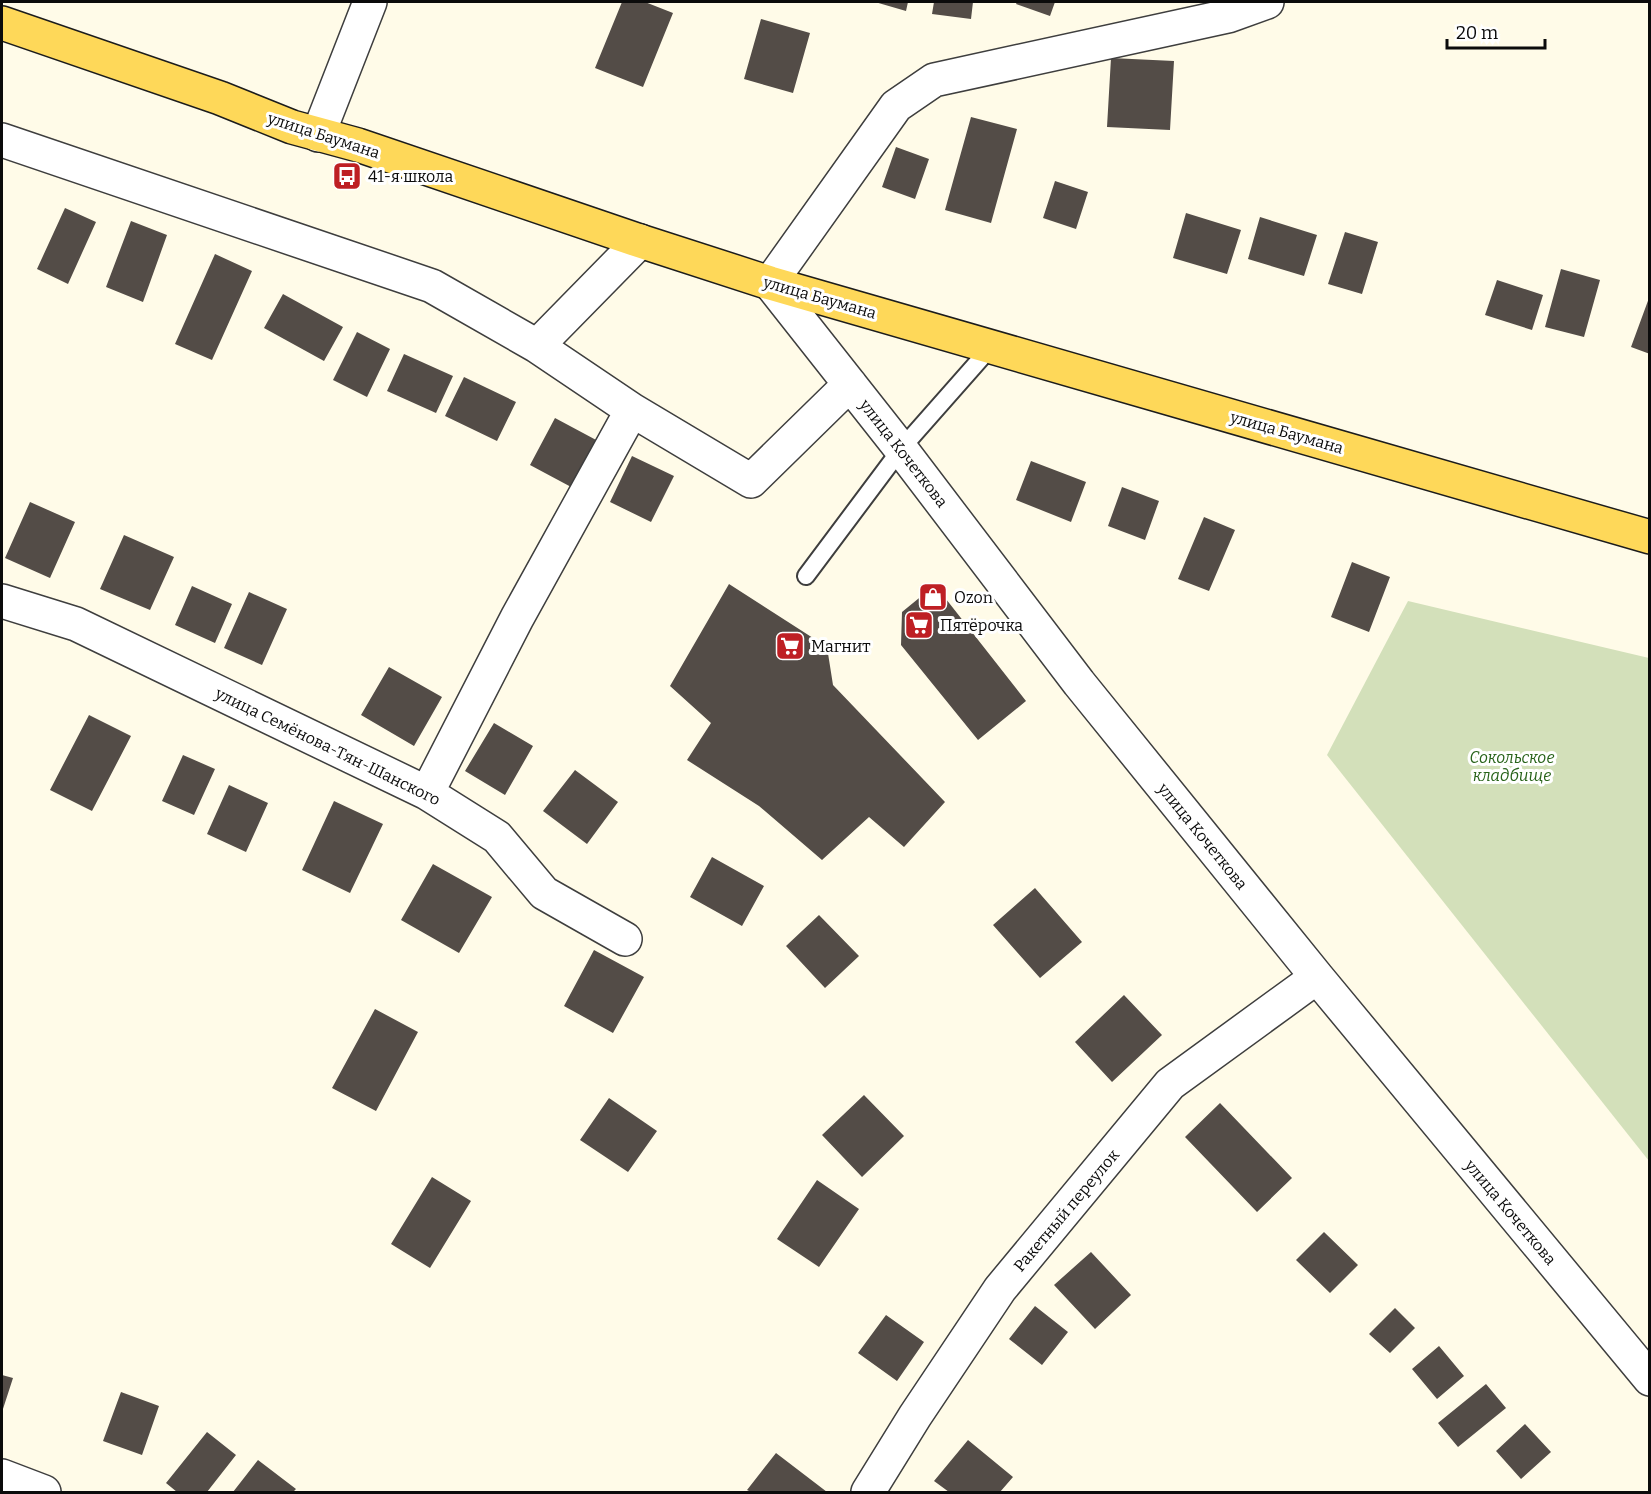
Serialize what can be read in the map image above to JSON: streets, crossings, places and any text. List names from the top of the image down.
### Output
{
  "streets": {
    "main road": ["улица Баумана"],
    "street": ["улица Кочеткова", "улица Семёнова-Тян-Шанского", "Ракетный переулок"]
  },
  "crossings": [
    ["улица Баумана", "улица Кочеткова"],
    ["улица Кочеткова", "Ракетный переулок"]
  ],
  "parks": ["Сокольское кладбище"],
  "places": {
    "bus stop": ["41-я школа"],
    "shop": ["Ozon"],
    "supermarket": ["Пятёрочка", "Магнит"]
  },
  "scale_bar": "20 m"
}
